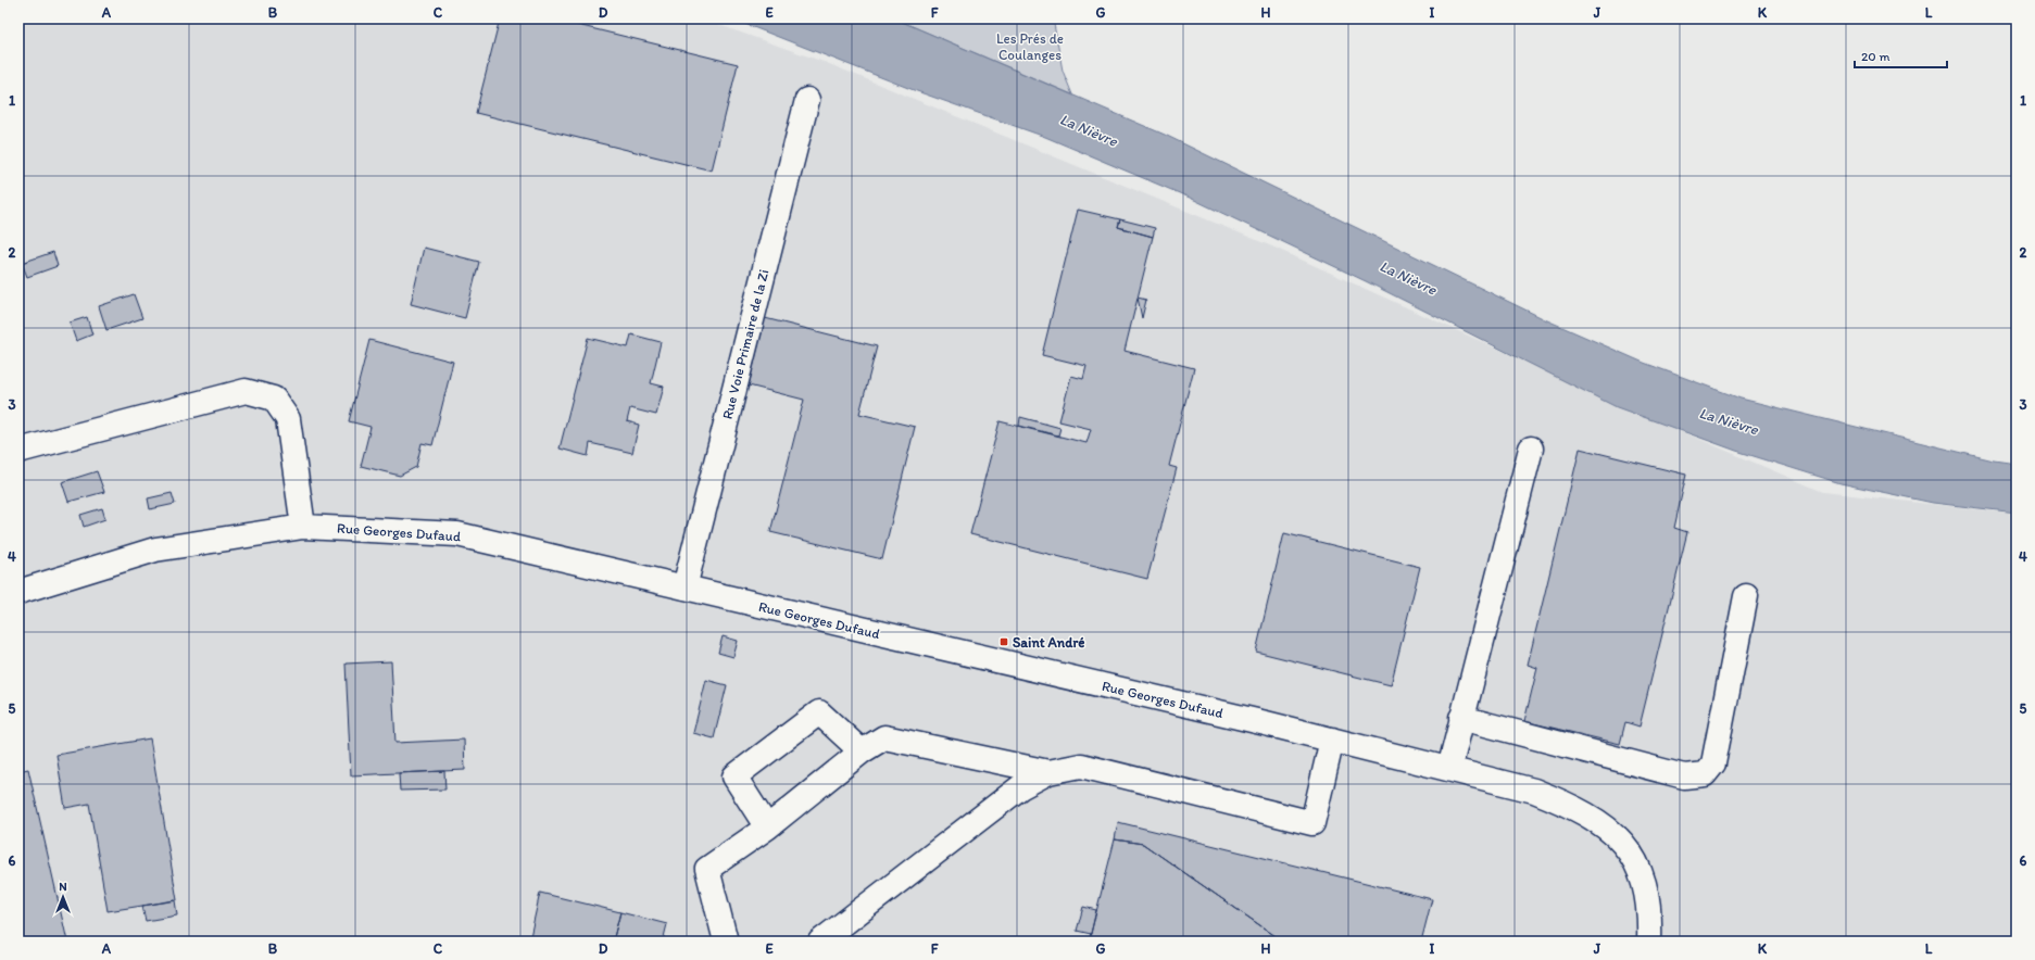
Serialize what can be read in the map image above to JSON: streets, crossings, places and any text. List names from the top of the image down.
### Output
{
  "streets": {
    "street": ["Rue Voie Primaire de la Zi", "Rue Georges Dufaud"]
  },
  "crossings": [
    ["Rue Voie Primaire de la Zi", "Rue Georges Dufaud"]
  ],
  "water": ["La Nièvre"],
  "parks": ["Les Prés de Coulanges"],
  "places": {
    "transit": ["Saint André"]
  },
  "scale_bar": "20 m",
  "north": "top",
  "grid": {
    "columns": [
      "A",
      "B",
      "C",
      "D",
      "E",
      "F",
      "G",
      "H",
      "I",
      "J",
      "K",
      "L"
    ],
    "rows": [
      "1",
      "2",
      "3",
      "4",
      "5",
      "6"
    ]
  }
}
